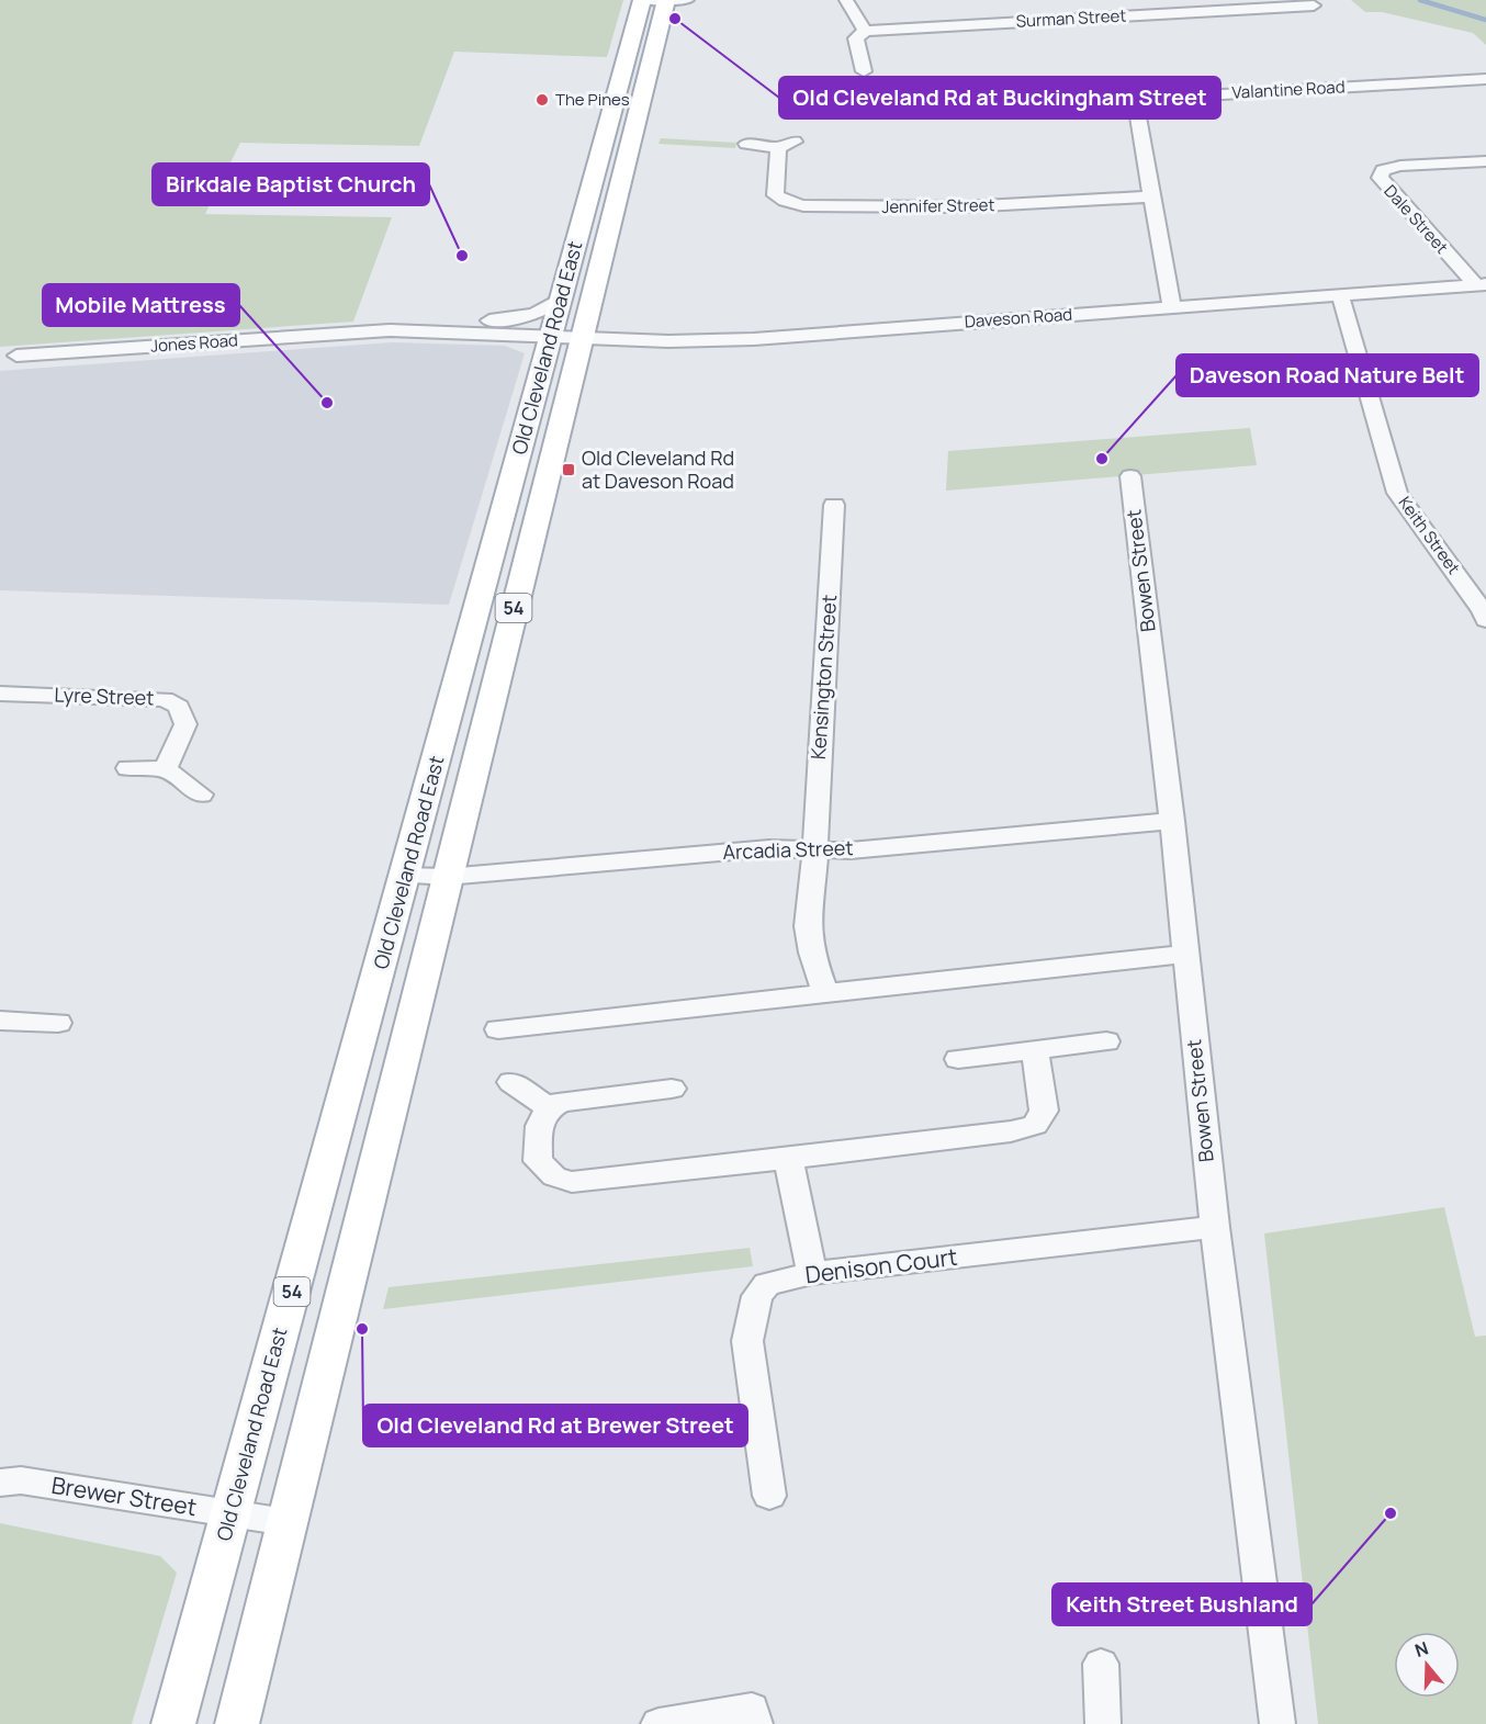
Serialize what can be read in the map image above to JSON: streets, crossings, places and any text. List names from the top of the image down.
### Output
{
  "streets": {
    "main road": ["Old Cleveland Road East", "54"],
    "street": [
      "Surman Street",
      "Valantine Road",
      "Jennifer Street",
      "Dale Street",
      "Daveson Road",
      "Jones Road",
      "Keith Street",
      "Bowen Street",
      "Kensington Street",
      "Lyre Street",
      "Arcadia Street",
      "Denison Court",
      "Brewer Street"
    ]
  },
  "crossings": [
    ["Valantine Road", "Jennifer Street"],
    ["Valantine Road", "Daveson Road"],
    ["Dale Street", "Daveson Road"],
    ["Daveson Road", "Jones Road"],
    ["Daveson Road", "Old Cleveland Road East"],
    ["Daveson Road", "Keith Street"],
    ["Jones Road", "Old Cleveland Road East"],
    ["Old Cleveland Road East", "Arcadia Street"],
    ["Old Cleveland Road East", "Brewer Street"],
    ["Bowen Street", "Arcadia Street"],
    ["Bowen Street", "Denison Court"],
    ["Kensington Street", "Arcadia Street"]
  ],
  "places": {
    "other": [
      "Old Cleveland Rd at Buckingham Street",
      "The Pines",
      "Birkdale Baptist Church",
      "Mobile Mattress",
      "Daveson Road Nature Belt",
      "Old Cleveland Rd at Brewer Street",
      "Keith Street Bushland"
    ],
    "transit": ["Old Cleveland Rd at Daveson Road"]
  },
  "north": "top"
}
